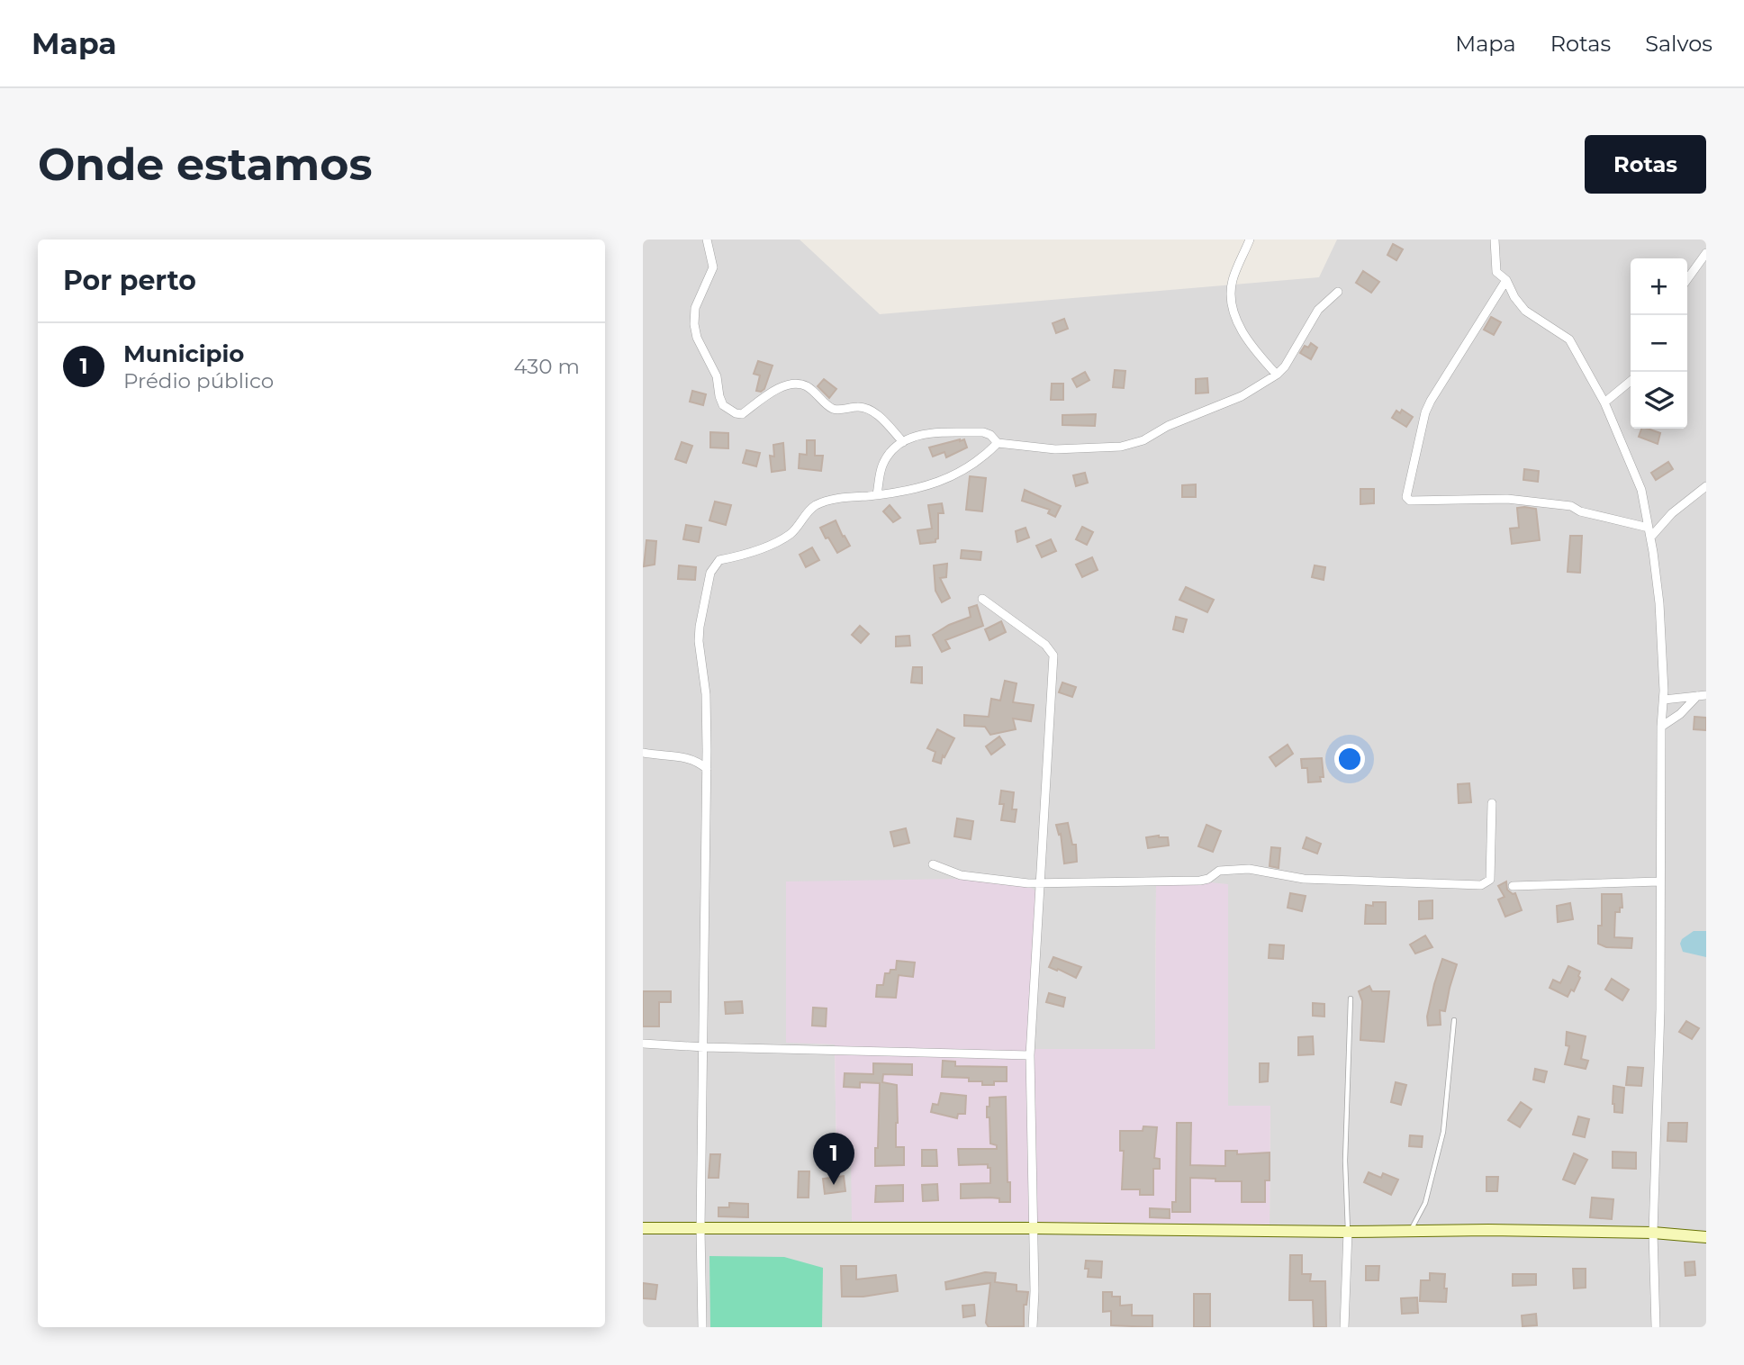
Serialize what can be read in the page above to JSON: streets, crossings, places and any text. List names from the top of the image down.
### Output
{
  "page": {
    "header": "Mapa",
    "nav": ["Mapa", "Rotas", "Salvos"],
    "buttons": "Rotas",
    "title": "Onde estamos",
    "heading": "Por perto",
    "map_buttons": ["+", "−"],
    "list": [
      {
        "mark": "1",
        "name": "Municipio",
        "note": "Prédio público",
        "value": "430 m"
      }
    ],
    "pins": "1"
  }
}
